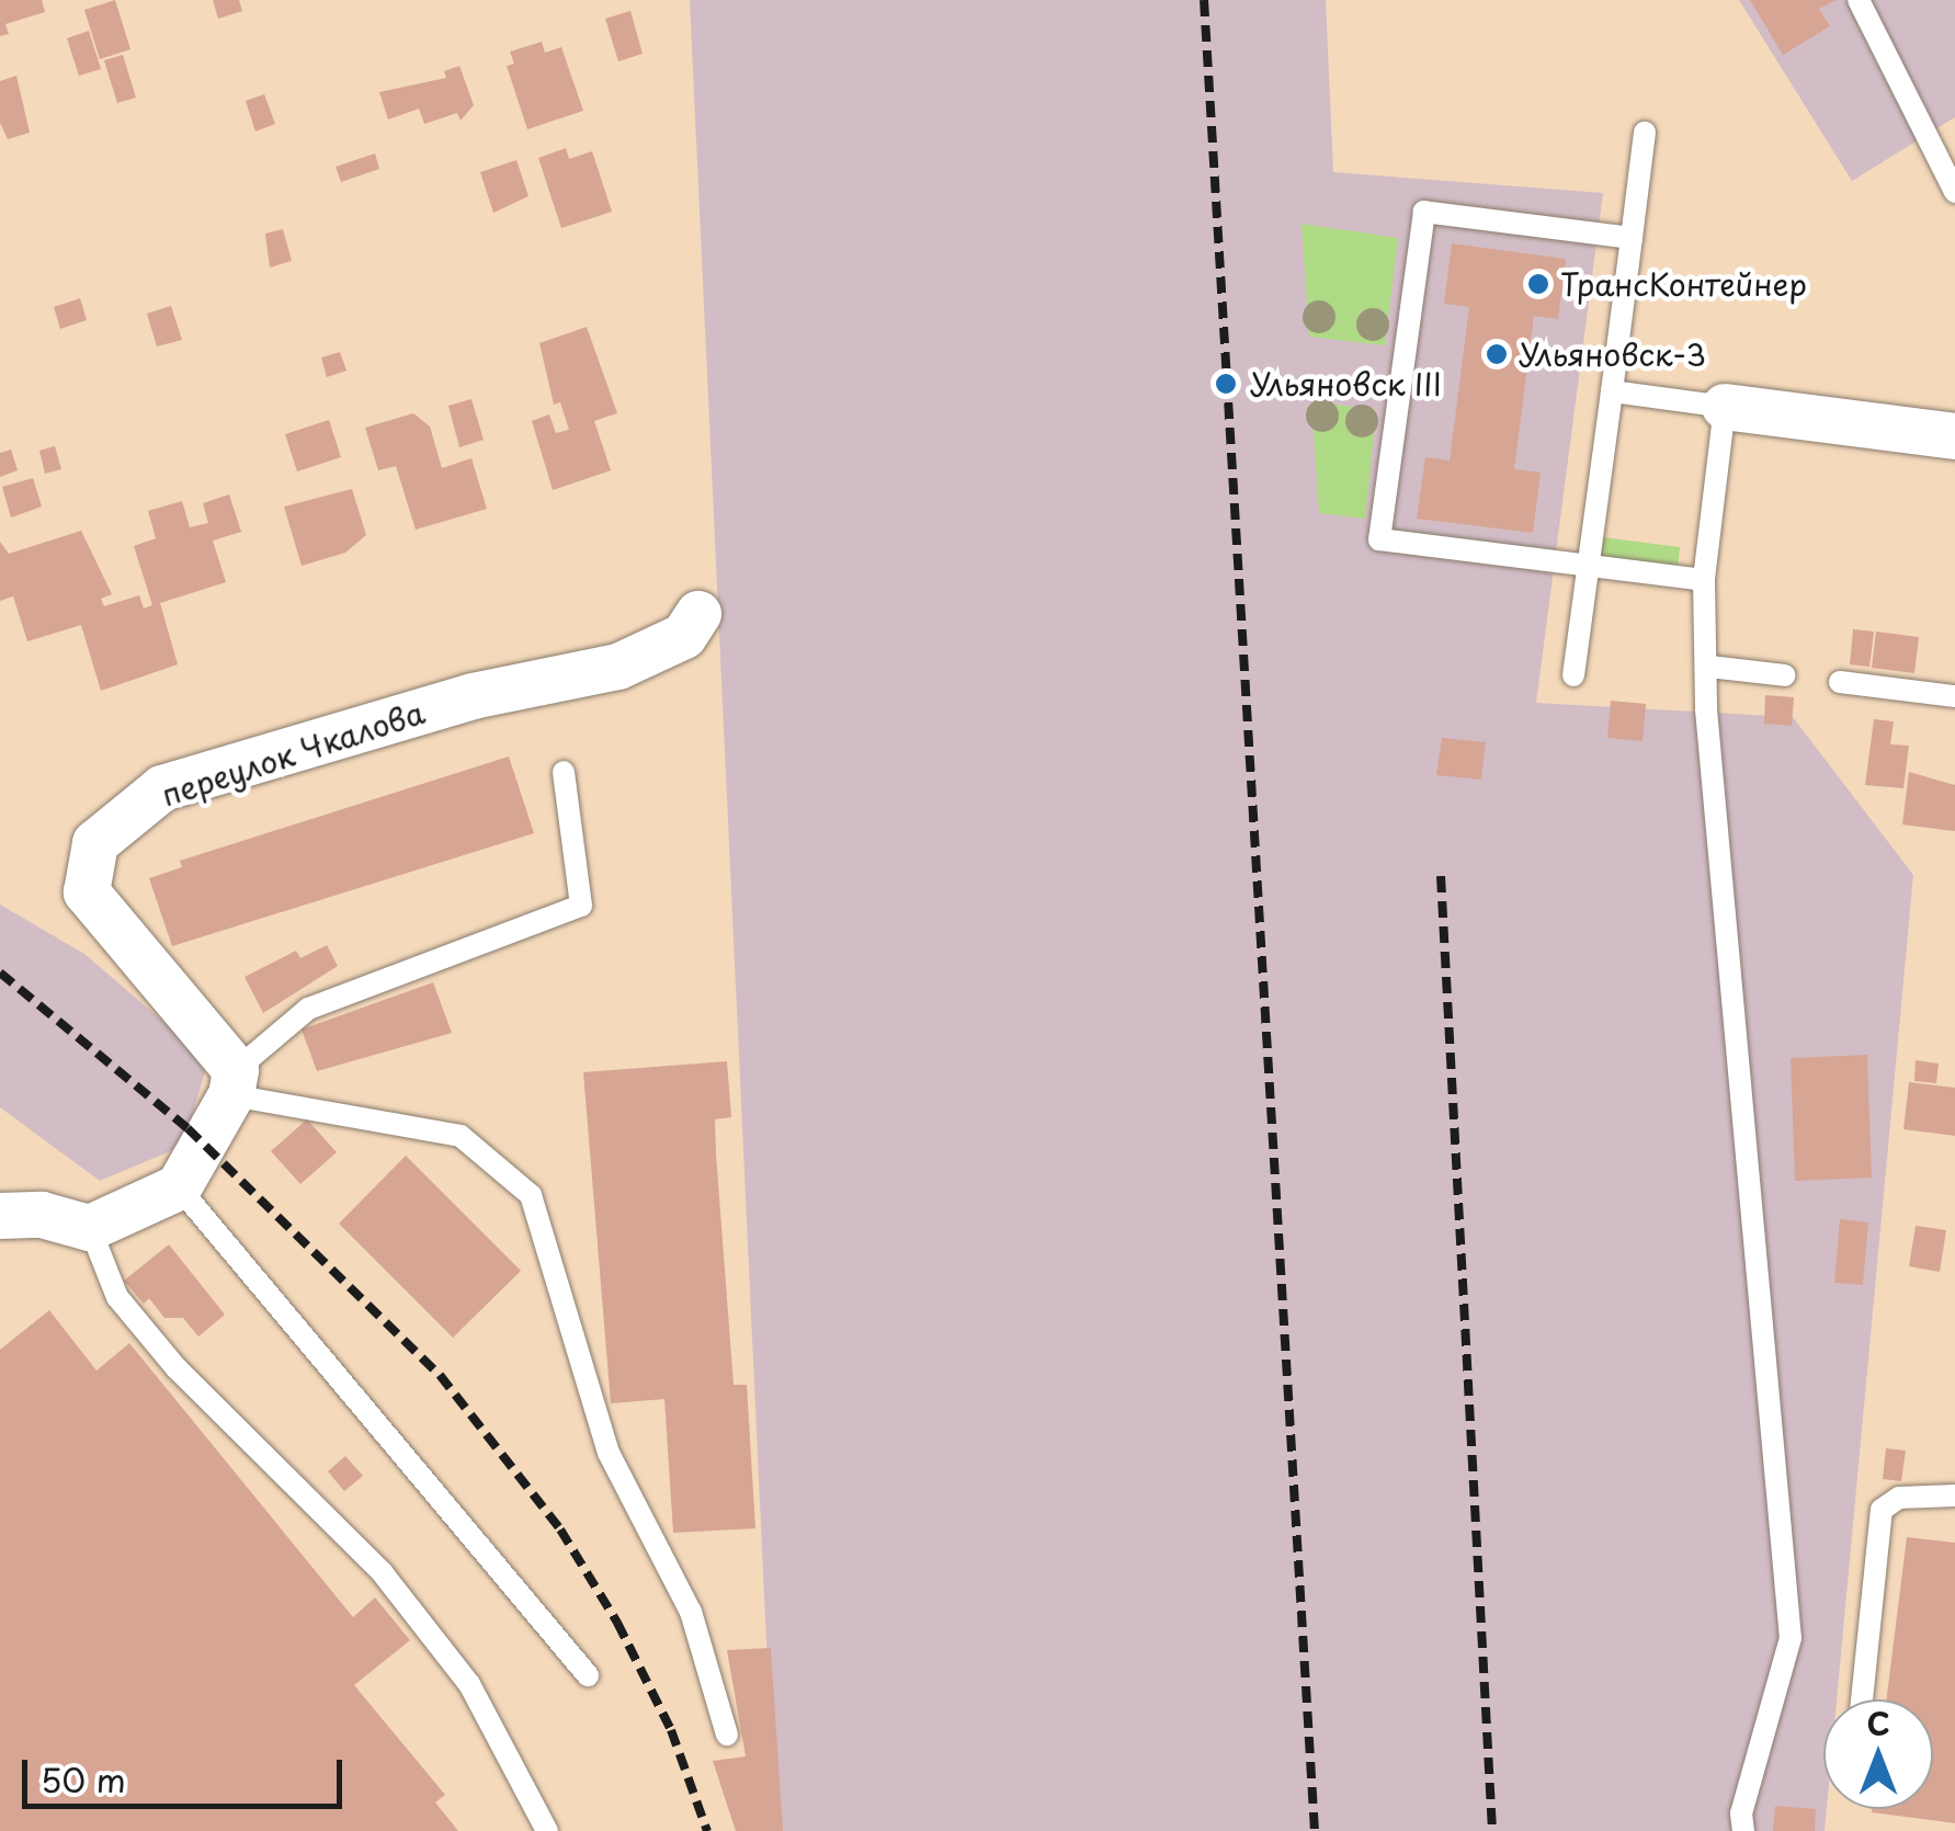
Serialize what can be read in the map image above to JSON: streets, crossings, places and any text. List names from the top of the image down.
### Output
{
  "streets": {
    "street": ["переулок Чкалова"]
  },
  "places": ["ТрансКонтейнер", "Ульяновск-3", "Ульяновск III"],
  "scale_bar": "50 m",
  "north": "top"
}
